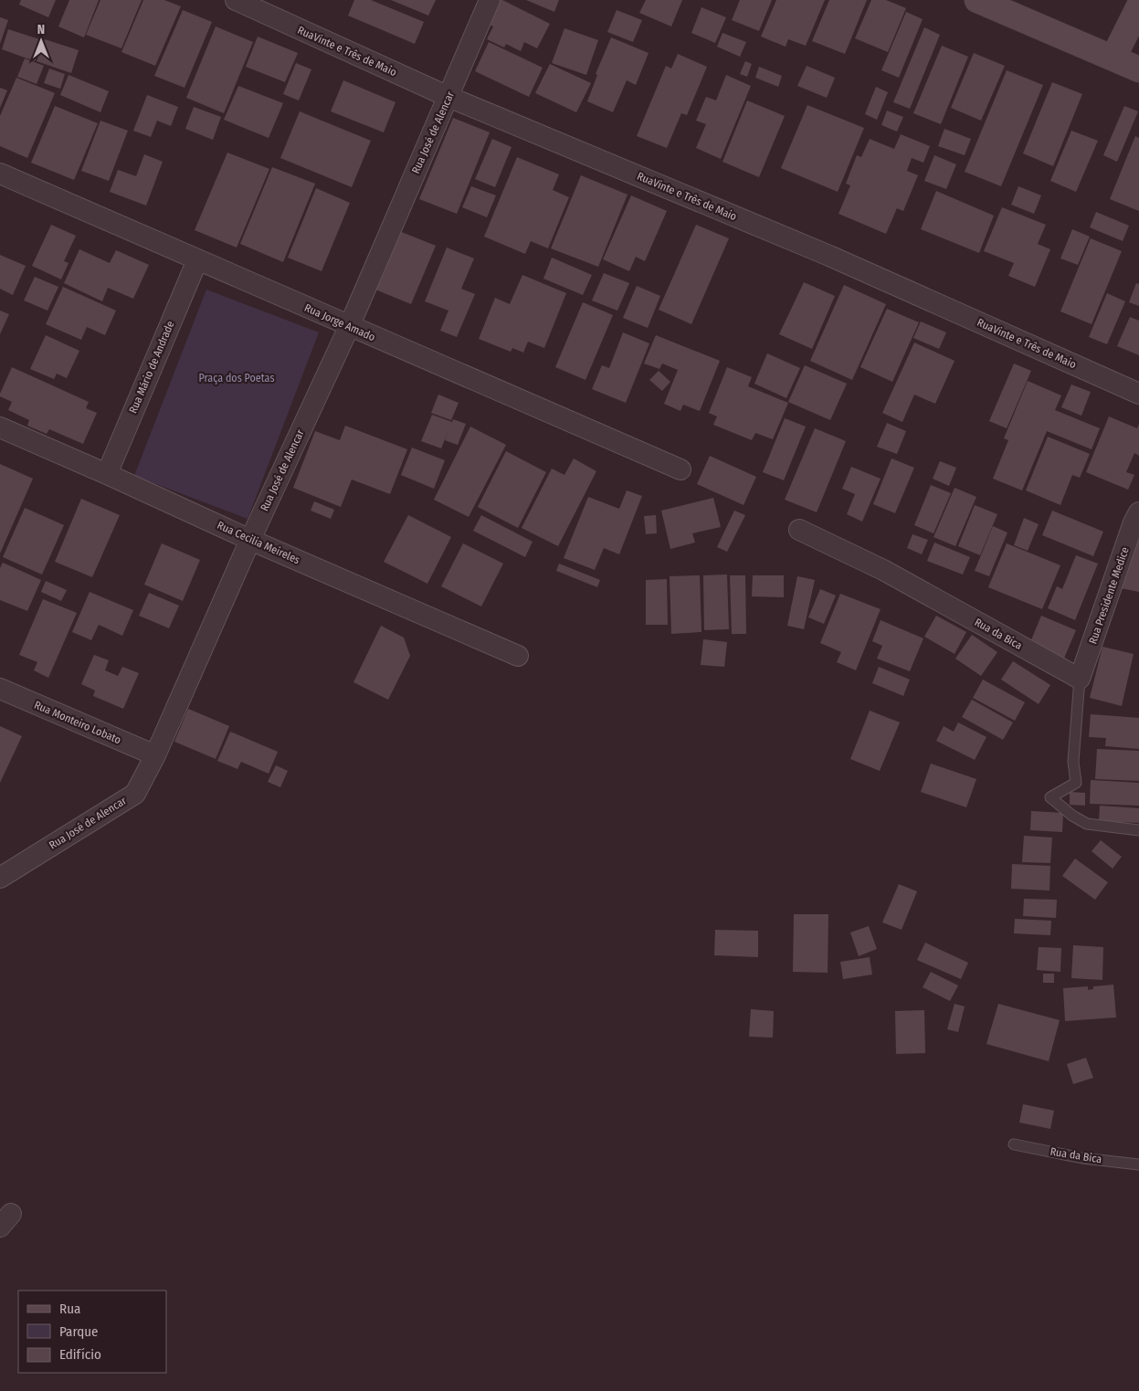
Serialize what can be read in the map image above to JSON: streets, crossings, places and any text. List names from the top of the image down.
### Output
{
  "streets": {
    "street": [
      "RuaVinte e Três de Maio",
      "Rua José de Alencar",
      "Rua Jorge Amado",
      "Rua Mário de Andrade",
      "Rua Cecilia Meireles",
      "Rua Presidente Medice",
      "Rua da Bica",
      "Rua Monteiro Lobato"
    ]
  },
  "crossings": [
    ["RuaVinte e Três de Maio", "Rua José de Alencar"],
    ["Rua José de Alencar", "Rua Jorge Amado"],
    ["Rua José de Alencar", "Rua Cecilia Meireles"],
    ["Rua José de Alencar", "Rua Monteiro Lobato"],
    ["Rua Jorge Amado", "Rua Mário de Andrade"],
    ["Rua Mário de Andrade", "Rua Cecilia Meireles"],
    ["Rua Presidente Medice", "Rua da Bica"]
  ],
  "parks": ["Praça dos Poetas"],
  "legend": ["Rua", "Parque", "Edifício"],
  "north": "top"
}
